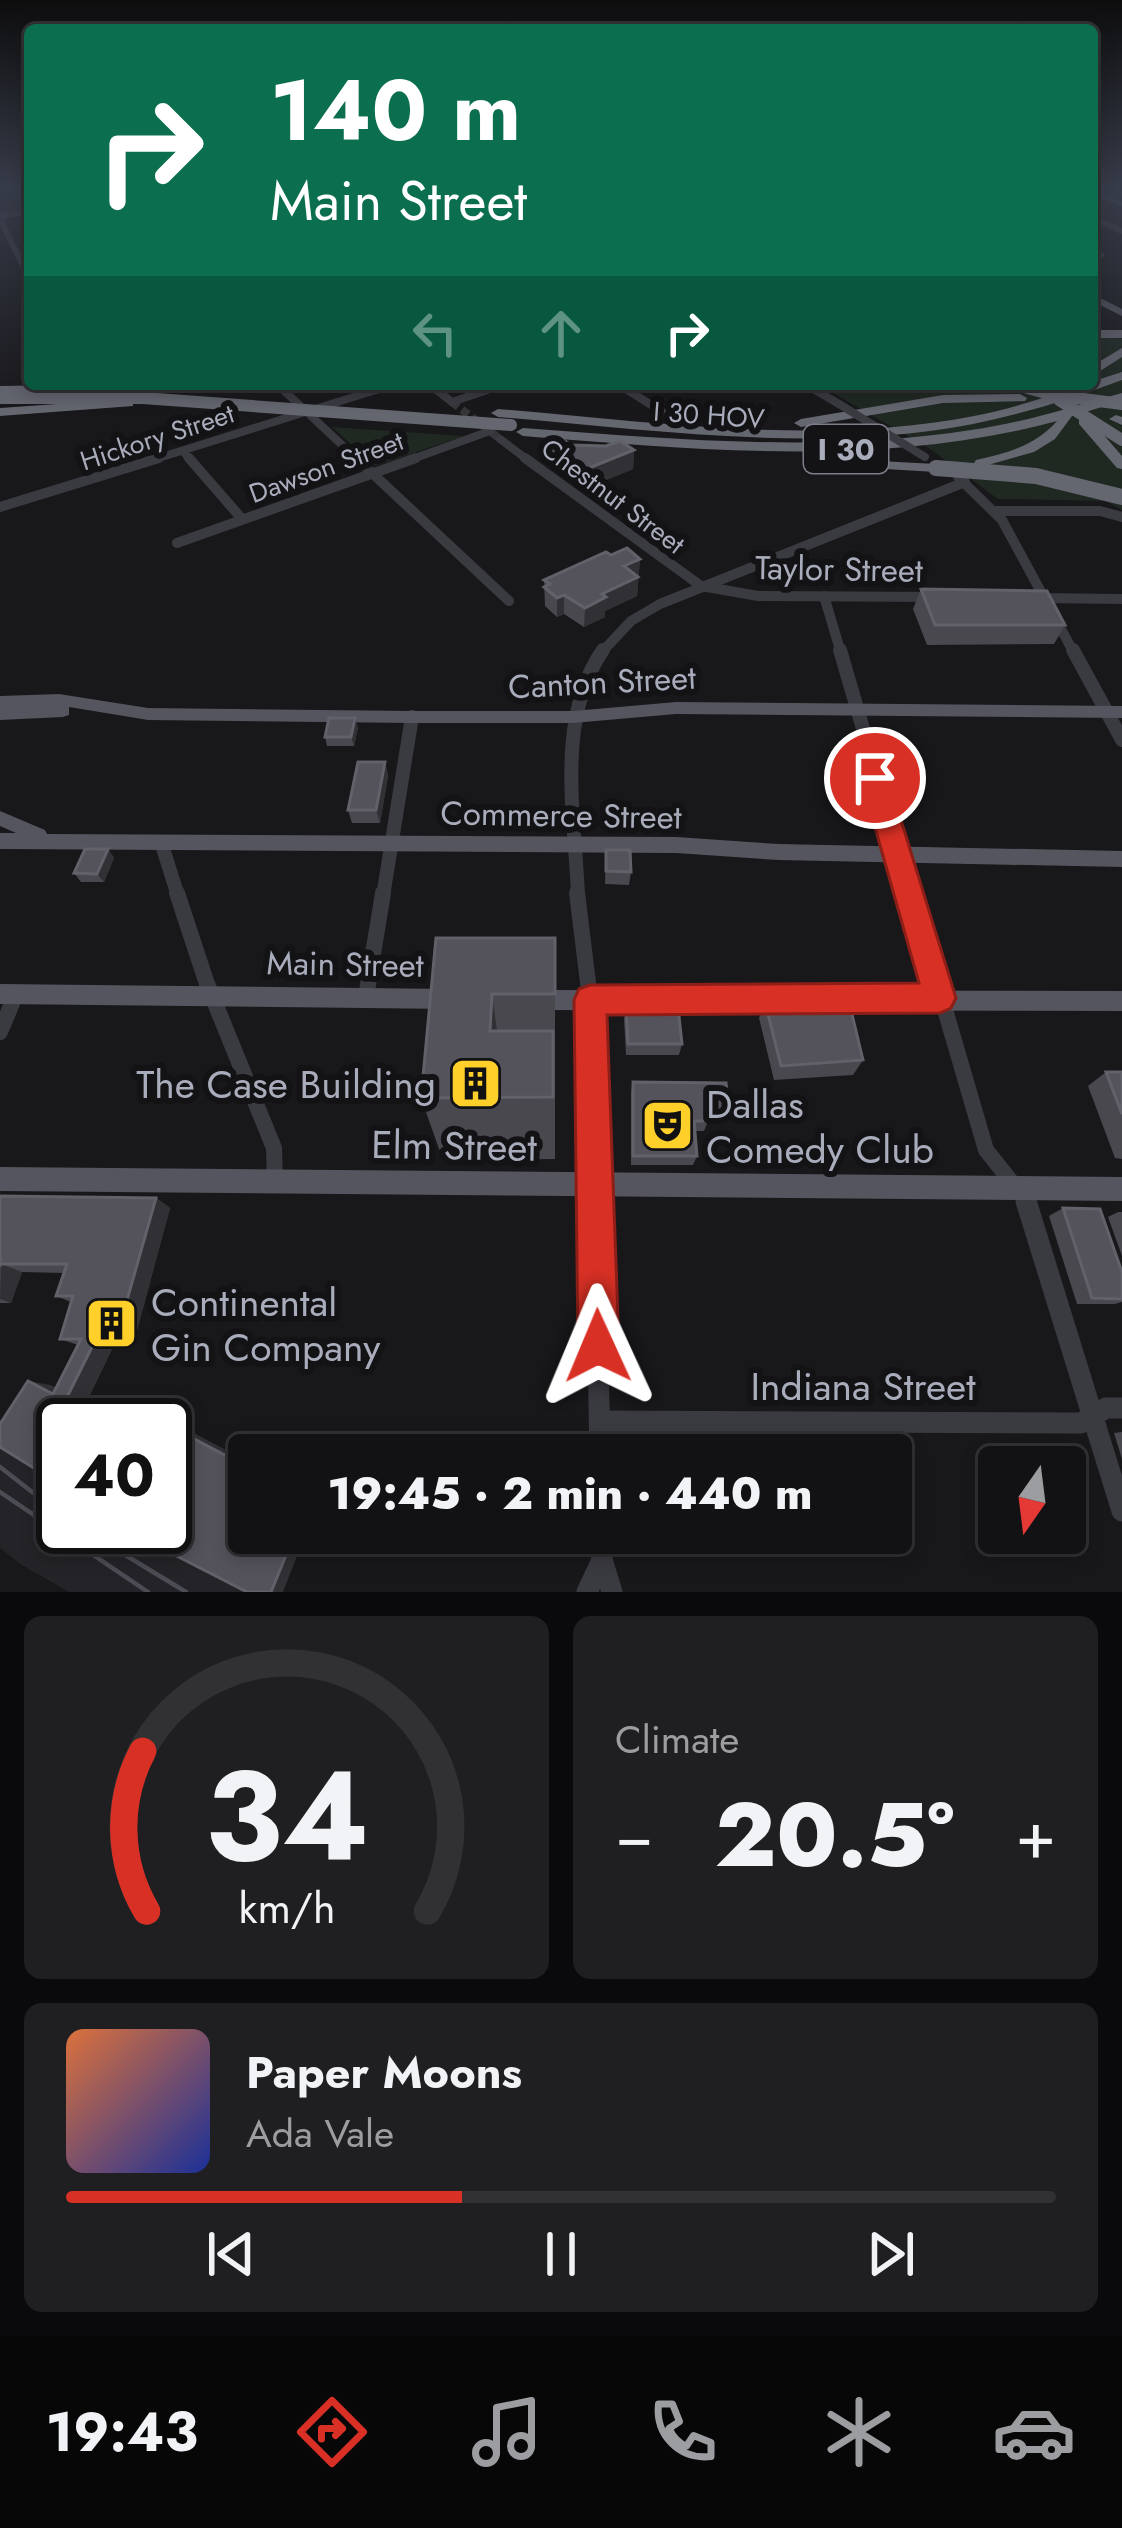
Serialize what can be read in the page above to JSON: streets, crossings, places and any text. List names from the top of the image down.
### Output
{
  "streets": {
    "highway": ["I 30 HOV", "I 30"],
    "main road": [
      "Canton Street",
      "Commerce Street",
      "Main Street",
      "Elm Street"
    ],
    "street": [
      "Hickory Street",
      "Dawson Street",
      "Chestnut Street",
      "Taylor Street",
      "Indiana Street"
    ]
  },
  "crossings": [
    ["I 30 HOV", "I 30"],
    ["Dawson Street", "Chestnut Street"],
    ["Chestnut Street", "Taylor Street"]
  ],
  "places": {
    "building": ["The Case Building", "Continental Gin Company"],
    "theatre": ["Dallas Comedy Club"]
  },
  "north": "bottom",
  "page": {
    "turn": ["140 m", "Main Street"],
    "limit": "40",
    "trip": "19:45 · 2 min · 440 m",
    "tile": "Climate",
    "heat": ["−", "20.5°", "+"],
    "song": ["Paper Moons", "Ada Vale"],
    "tabs": "19:43",
    "gauge": ["34", "km/h"]
  }
}
